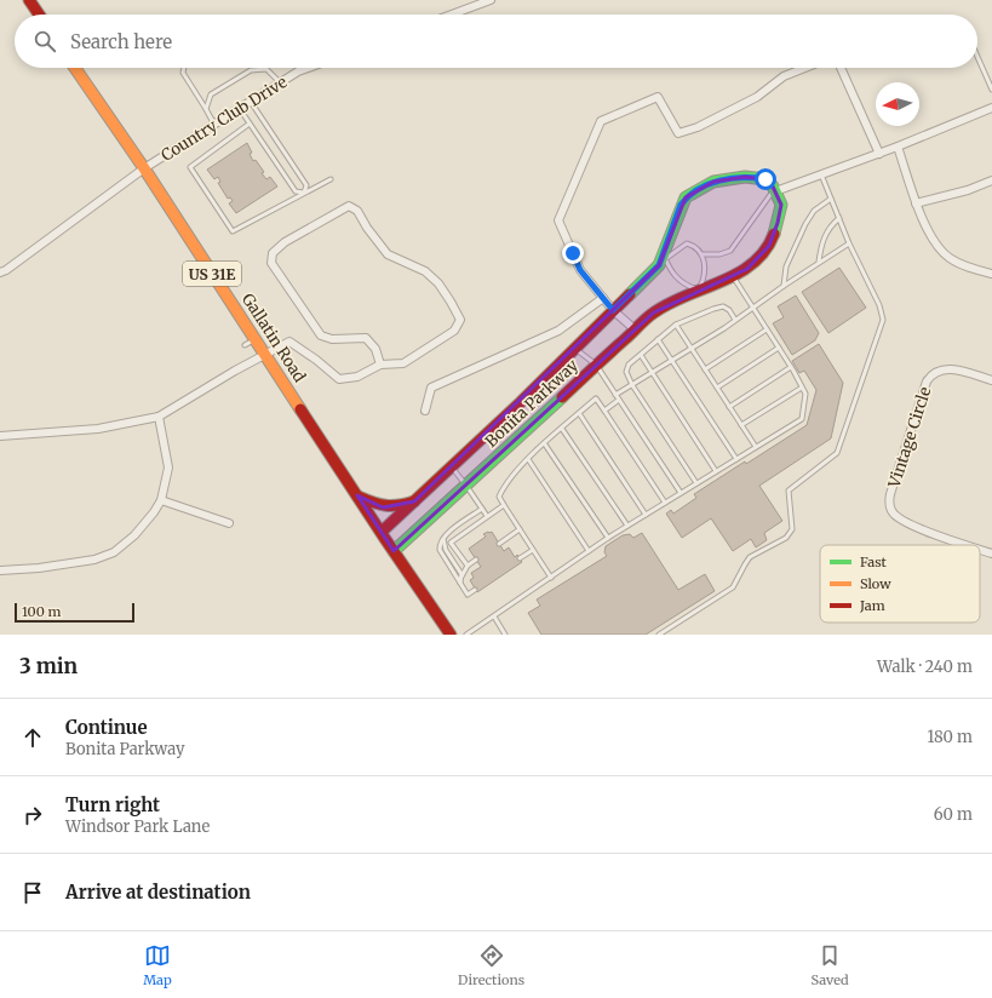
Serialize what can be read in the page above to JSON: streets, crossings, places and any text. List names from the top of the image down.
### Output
{
  "streets": {
    "street": [
      "Country Club Drive",
      "US 31E",
      "Gallatin Road",
      "Bonita Parkway",
      "Vintage Circle"
    ]
  },
  "crossings": [
    ["Country Club Drive", "Gallatin Road"],
    ["Gallatin Road", "Bonita Parkway"]
  ],
  "legend": ["Fast", "Slow", "Jam"],
  "scale_bar": "100 m",
  "north": "left",
  "page": {
    "search": "Search here",
    "scale": "100 m",
    "heading": ["3 min", "Walk · 240 m"],
    "list": [
      ["Continue", "Bonita Parkway", "180 m"],
      ["Turn right", "Windsor Park Lane", "60 m"],
      "Arrive at destination"
    ],
    "nav": ["Map", "Directions", "Saved"]
  }
}
